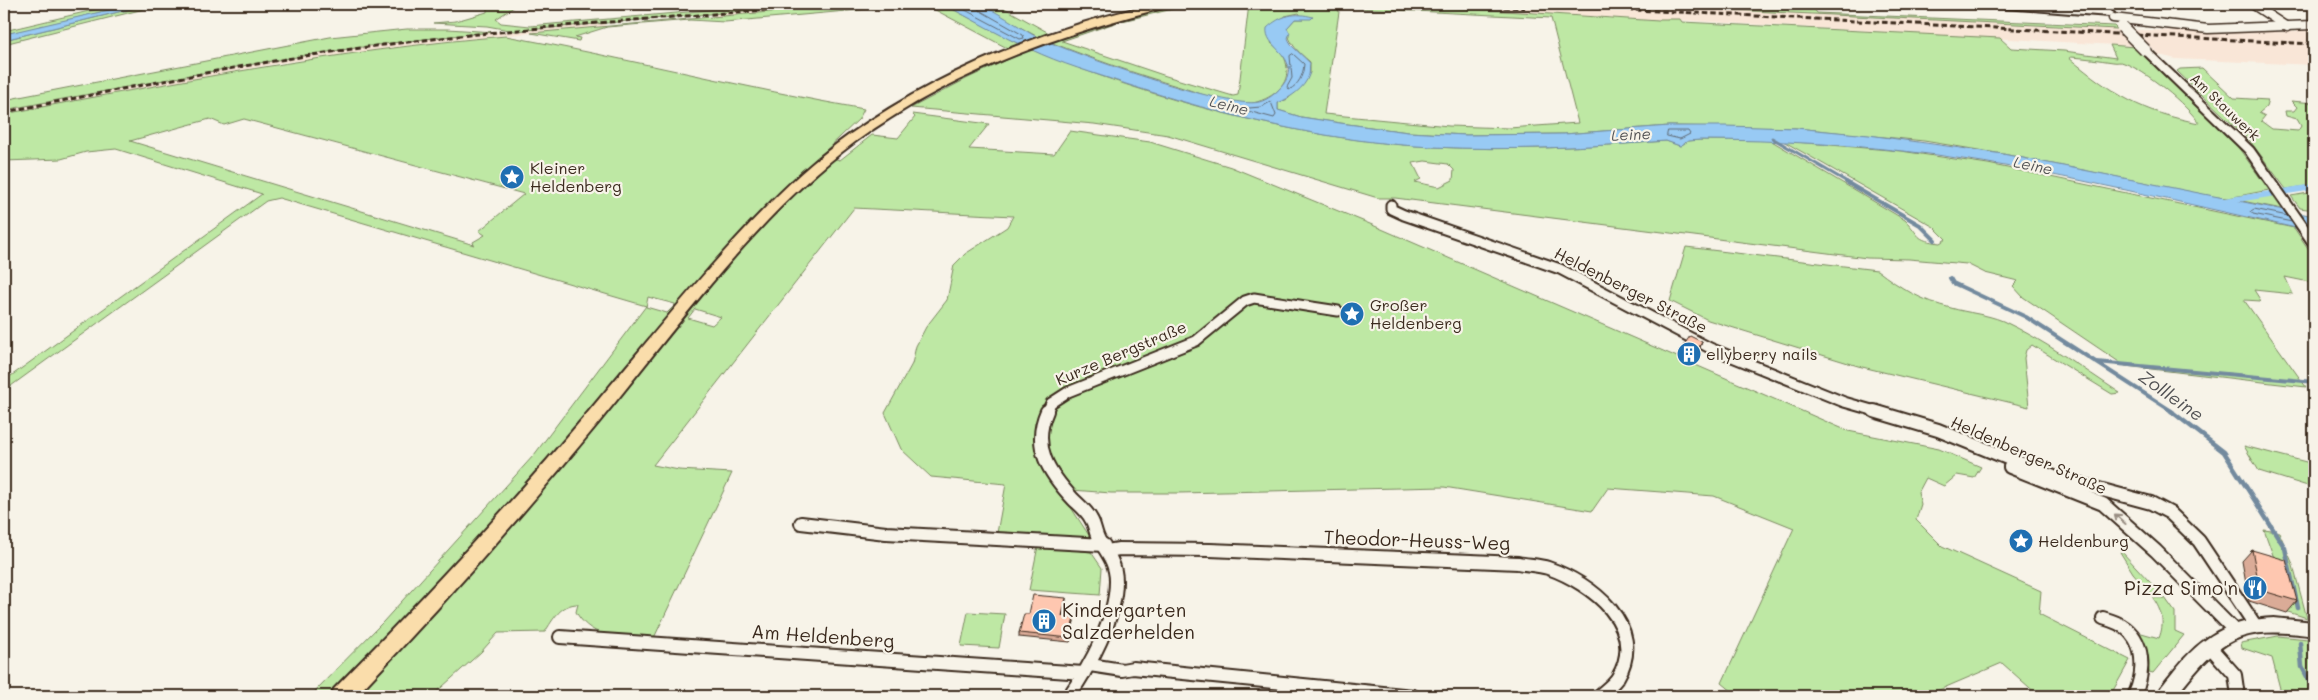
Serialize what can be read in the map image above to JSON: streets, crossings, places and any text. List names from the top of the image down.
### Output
{
  "streets": {
    "street": [
      "Am Stauwerk",
      "Heldenberger Straße",
      "Kurze Bergstraße",
      "Theodor-Heuss-Weg",
      "Am Heldenberg"
    ]
  },
  "crossings": [
    ["Kurze Bergstraße", "Theodor-Heuss-Weg"],
    ["Kurze Bergstraße", "Am Heldenberg"]
  ],
  "water": ["Leine", "Zollleine"],
  "places": {
    "place": ["Kleiner Heldenberg", "Großer Heldenberg", "Heldenburg"],
    "building": ["ellyberry nails", "Kindergarten Salzderhelden"],
    "restaurant": ["Pizza Simo'n"]
  }
}
